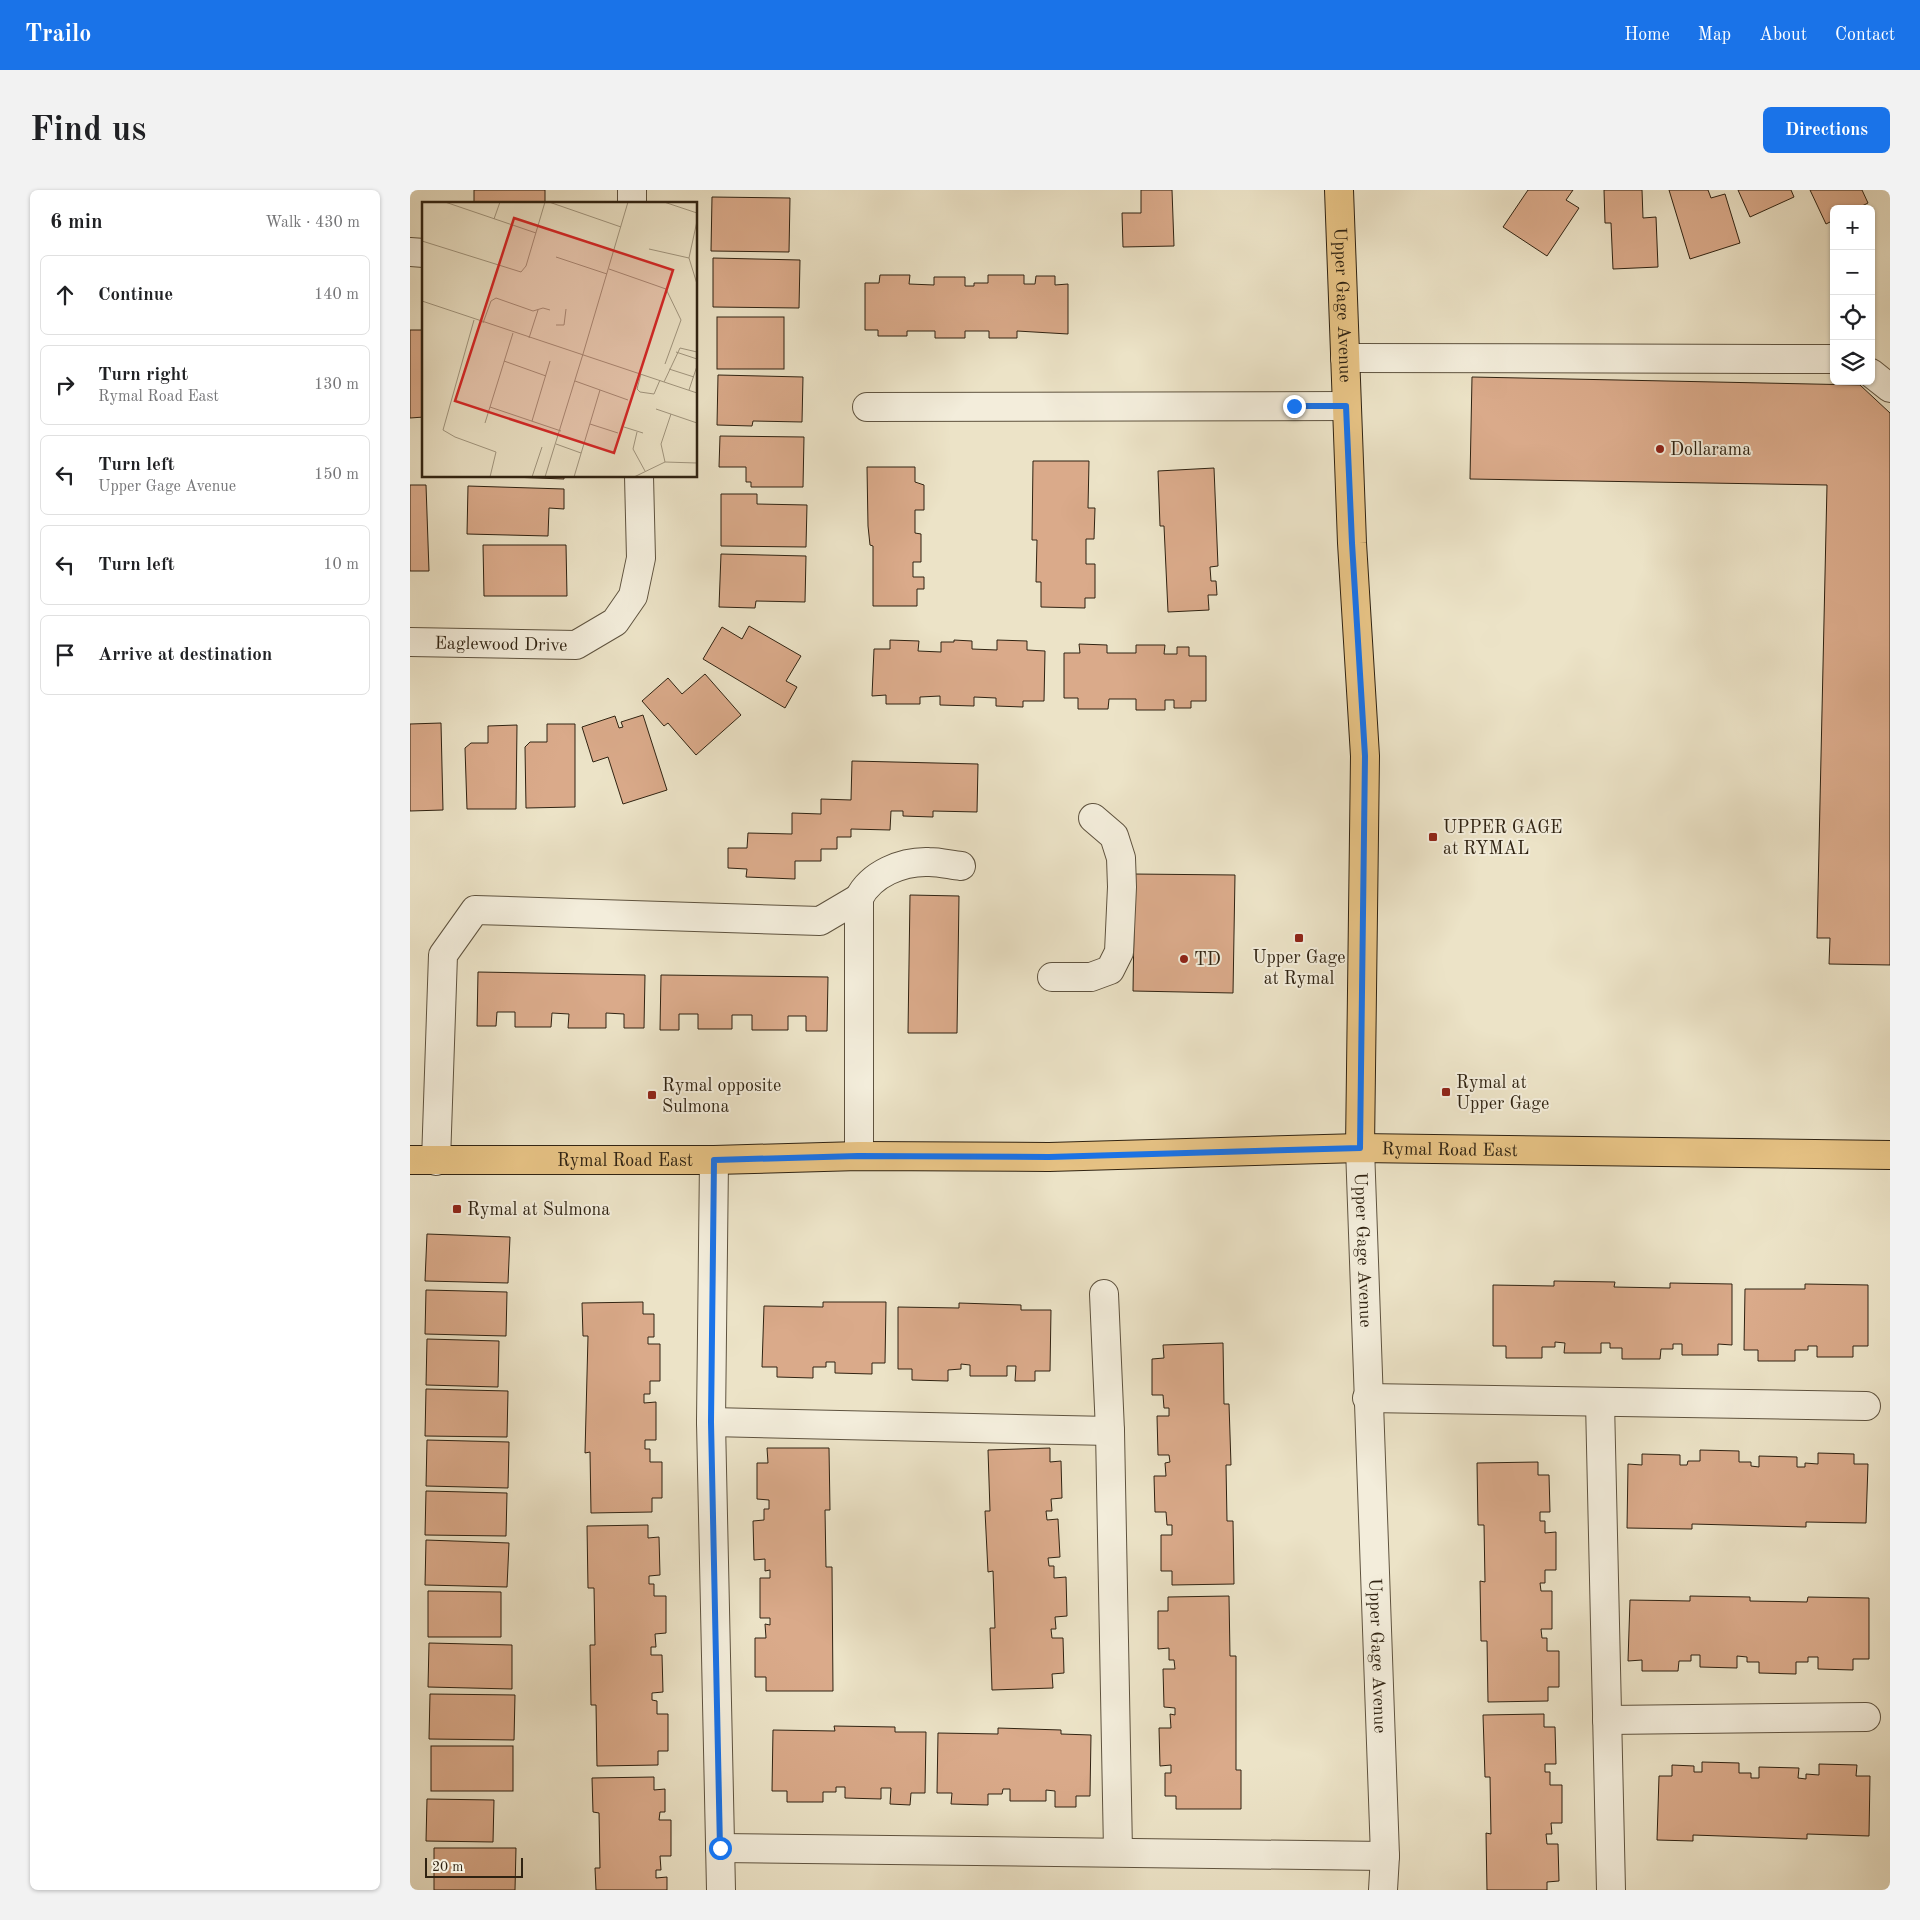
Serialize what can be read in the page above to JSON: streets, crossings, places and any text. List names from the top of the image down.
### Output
{
  "streets": {
    "main road": ["Upper Gage Avenue", "Rymal Road East"],
    "street": ["Eaglewood Drive"]
  },
  "crossings": [
    ["Upper Gage Avenue", "Rymal Road East"]
  ],
  "places": {
    "other": ["Dollarama", "TD"],
    "transit": [
      "UPPER GAGE at RYMAL",
      "Upper Gage at Rymal",
      "Rymal at Upper Gage",
      "Rymal opposite Sulmona",
      "Rymal at Sulmona"
    ]
  },
  "scale_bar": "20 m",
  "page": {
    "header": "Trailo",
    "nav": [
      "Home",
      "Map",
      "About",
      "Contact"
    ],
    "buttons": "Directions",
    "title": "Find us",
    "heading": ["6 min", "Walk · 430 m"],
    "map_buttons": ["+", "−"],
    "list": [
      ["Continue", "140 m"],
      ["Turn right", "Rymal Road East", "130 m"],
      ["Turn left", "Upper Gage Avenue", "150 m"],
      ["Turn left", "10 m"],
      "Arrive at destination"
    ],
    "scale": "20 m"
  }
}
